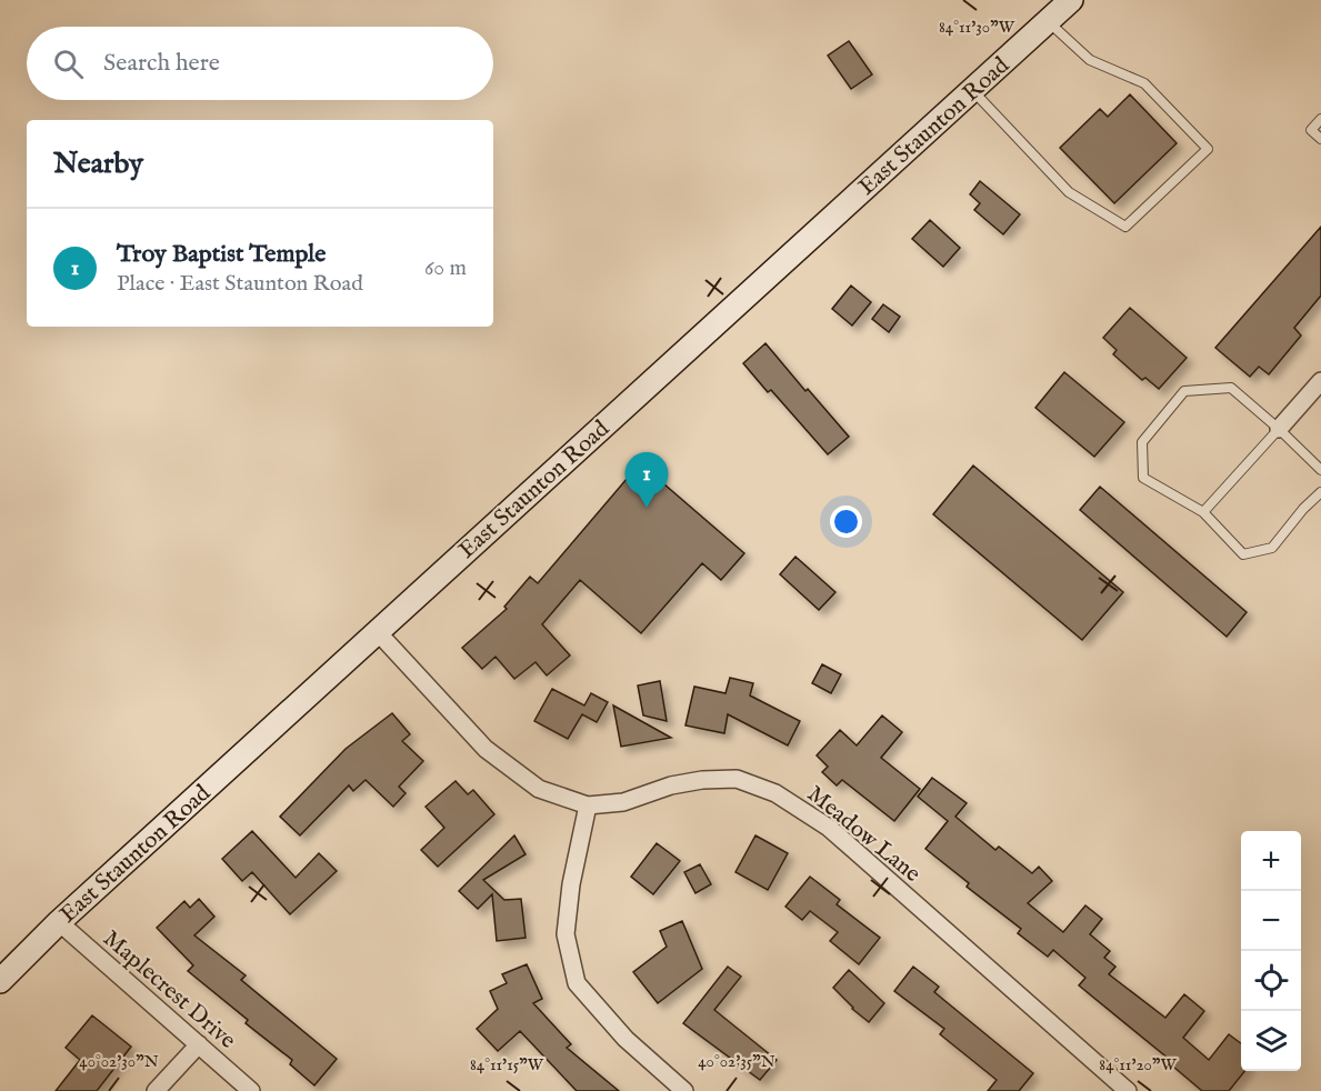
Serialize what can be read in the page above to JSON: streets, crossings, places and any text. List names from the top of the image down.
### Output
{
  "streets": {
    "main road": ["East Staunton Road"],
    "street": ["Meadow Lane", "Maplecrest Drive"]
  },
  "crossings": [
    ["East Staunton Road", "Meadow Lane"],
    ["East Staunton Road", "Maplecrest Drive"]
  ],
  "page": {
    "search": "Search here",
    "heading": "Nearby",
    "list": [
      {
        "mark": "1",
        "name": "Troy Baptist Temple",
        "note": "Place · East Staunton Road",
        "value": "60 m"
      }
    ],
    "pins": "1",
    "map_buttons": ["+", "−"]
  },
  "coordinates": [
    "84°11'30\"W",
    "40°02'30\"N",
    "40°02'35\"N",
    "84°11'15\"W",
    "84°11'20\"W"
  ]
}
